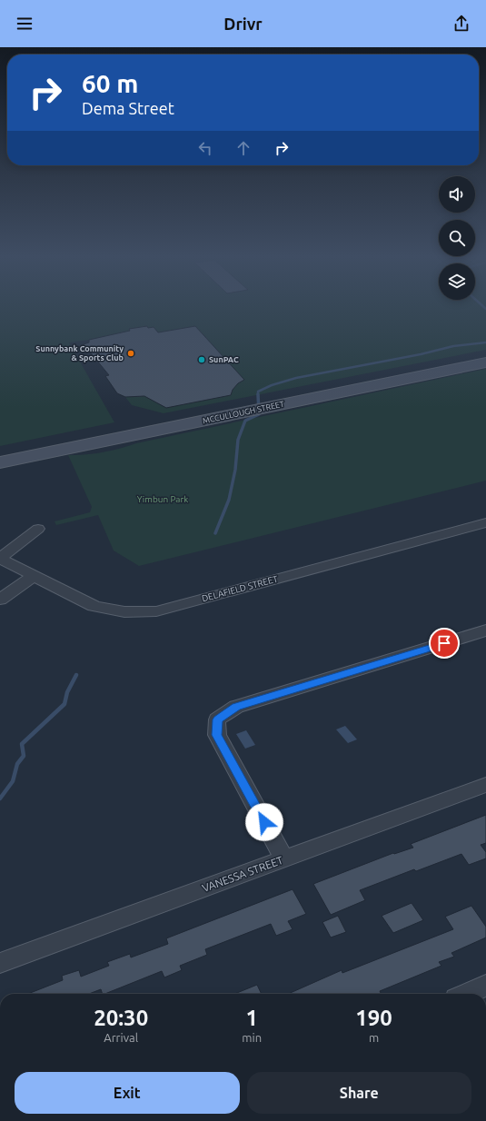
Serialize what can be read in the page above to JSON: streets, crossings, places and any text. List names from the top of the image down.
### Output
{
  "streets": {
    "main road": ["MCCULLOUGH STREET"],
    "street": ["DELAFIELD STREET", "VANESSA STREET"]
  },
  "parks": ["Yimbun Park"],
  "places": ["Sunnybank Community & Sports Club", "SunPAC"],
  "page": {
    "header": "Drivr",
    "turn": ["60 m", "Dema Street"],
    "eta": [
      "20:30",
      "Arrival",
      "1",
      "min",
      "190",
      "m"
    ],
    "buttons": ["Exit", "Share"]
  }
}
